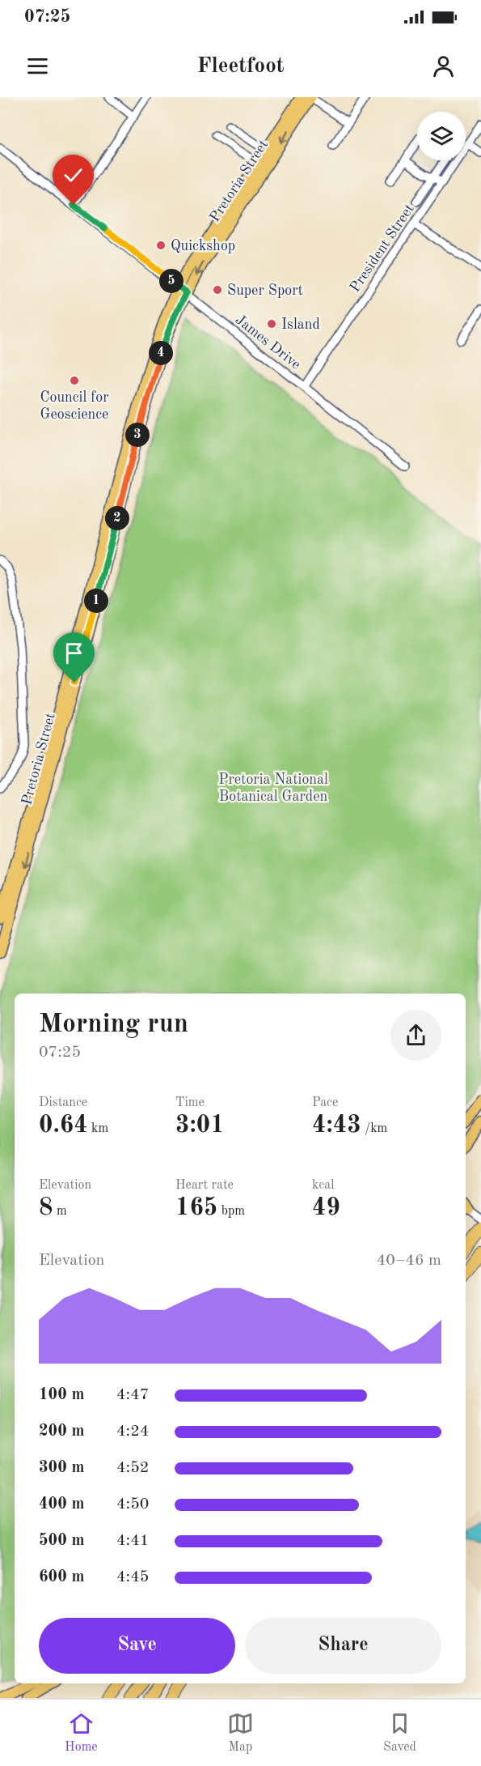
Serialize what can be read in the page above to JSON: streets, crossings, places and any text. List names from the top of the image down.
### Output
{
  "streets": {
    "main road": ["Pretoria Street"],
    "street": ["President Street", "James Drive"]
  },
  "crossings": [
    ["Pretoria Street", "James Drive"],
    ["President Street", "James Drive"]
  ],
  "parks": ["Pretoria National Botanical Garden"],
  "places": [
    "Quickshop",
    "Super Sport",
    "Island",
    "Council for Geoscience"
  ],
  "page": {
    "status": "07:25",
    "header": "Fleetfoot",
    "pins": [
      "5",
      "4",
      "3",
      "2",
      "1"
    ],
    "heading": ["Morning run", "07:25"],
    "stats": [
      ["Distance", "0.64 km"],
      ["Time", "3:01"],
      ["Pace", "4:43 /km"],
      ["Elevation", "8 m"],
      ["Heart rate", "165 bpm"],
      ["kcal", "49"]
    ],
    "chart": ["Elevation", "40–46 m"],
    "list": [
      {
        "name": "100 m",
        "note": "4:47"
      },
      {
        "name": "200 m",
        "note": "4:24"
      },
      {
        "name": "300 m",
        "note": "4:52"
      },
      {
        "name": "400 m",
        "note": "4:50"
      },
      {
        "name": "500 m",
        "note": "4:41"
      },
      {
        "name": "600 m",
        "note": "4:45"
      }
    ],
    "buttons": ["Save", "Share"],
    "tabs": ["Home", "Map", "Saved"]
  }
}
